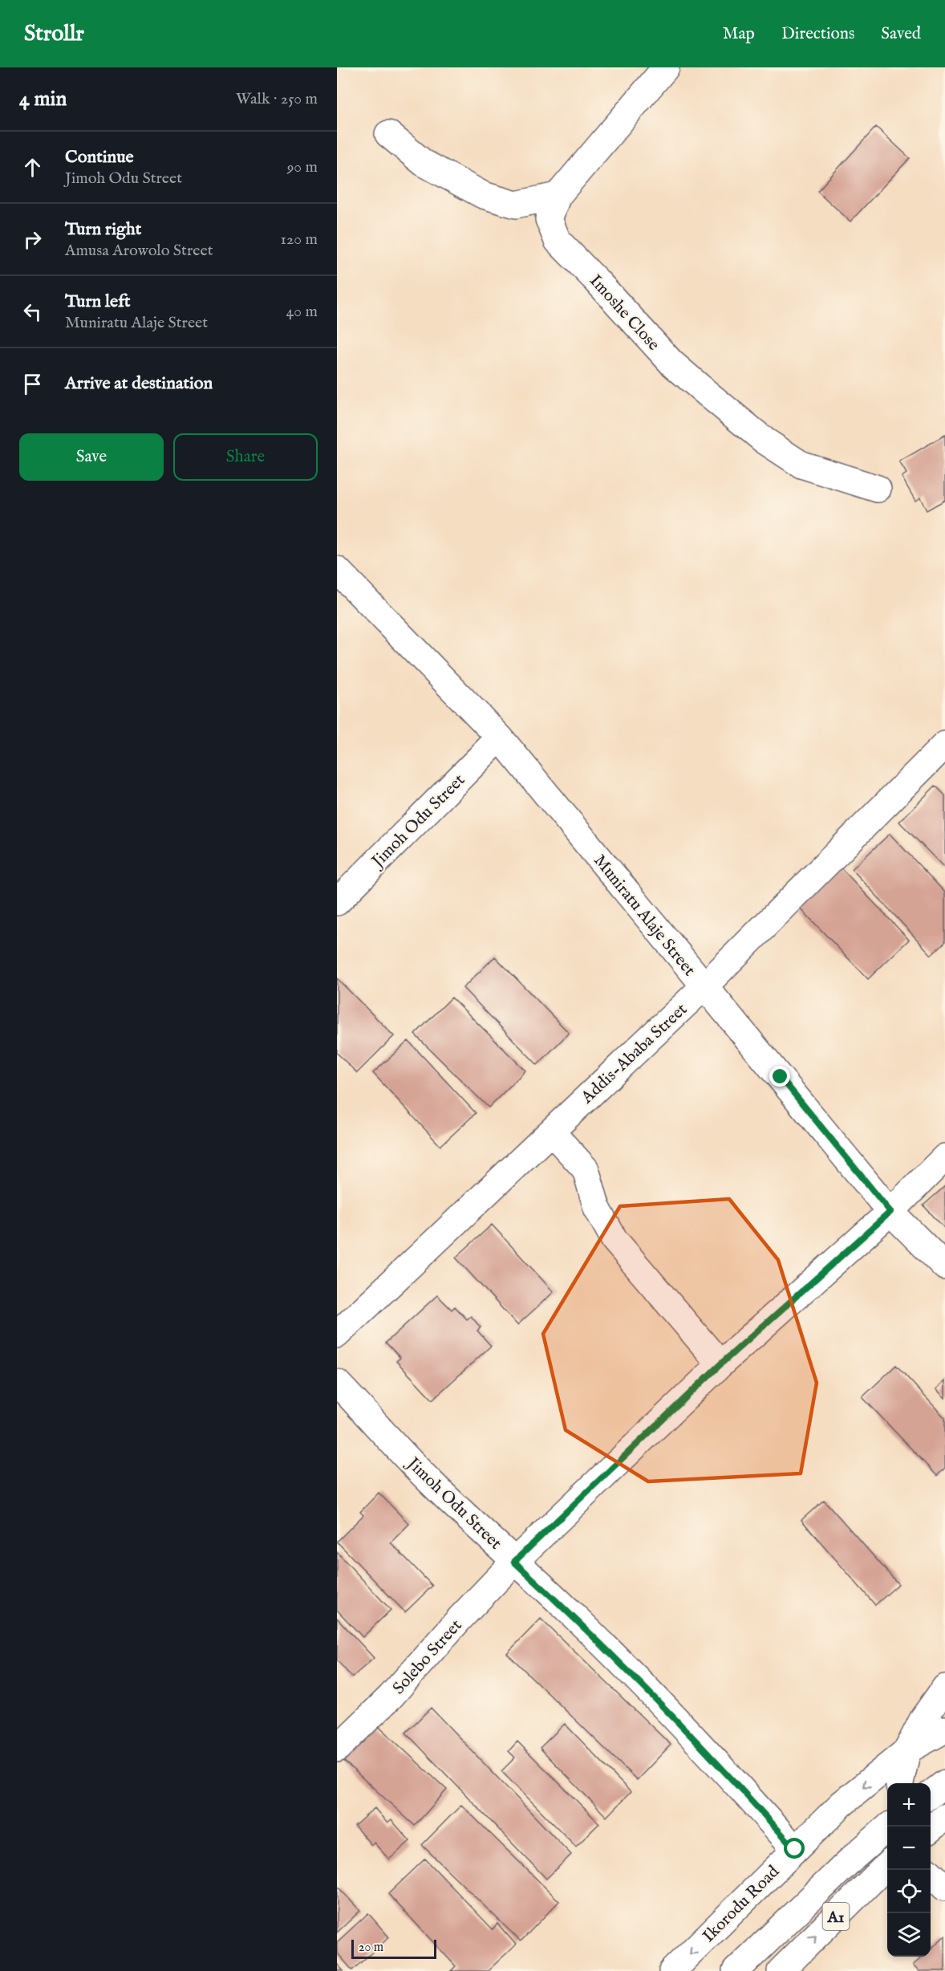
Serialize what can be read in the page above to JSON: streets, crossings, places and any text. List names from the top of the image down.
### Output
{
  "streets": {
    "main road": [
      "Imoshe Close",
      "Jimoh Odu Street",
      "Muniratu Alaje Street",
      "Addis-Ababa Street",
      "Solebo Street",
      "Ikorodu Road",
      "A1"
    ]
  },
  "crossings": [
    ["Jimoh Odu Street", "Muniratu Alaje Street"],
    ["Jimoh Odu Street", "Solebo Street"],
    ["Jimoh Odu Street", "Ikorodu Road"],
    ["Muniratu Alaje Street", "Addis-Ababa Street"],
    ["Muniratu Alaje Street", "Solebo Street"]
  ],
  "scale_bar": "20 m",
  "page": {
    "header": "Strollr",
    "nav": ["Map", "Directions", "Saved"],
    "heading": ["4 min", "Walk · 250 m"],
    "list": [
      ["Continue", "Jimoh Odu Street", "90 m"],
      ["Turn right", "Amusa Arowolo Street", "120 m"],
      ["Turn left", "Muniratu Alaje Street", "40 m"],
      "Arrive at destination"
    ],
    "buttons": ["Save", "Share"],
    "map_buttons": ["+", "−"],
    "scale": "20 m"
  }
}
